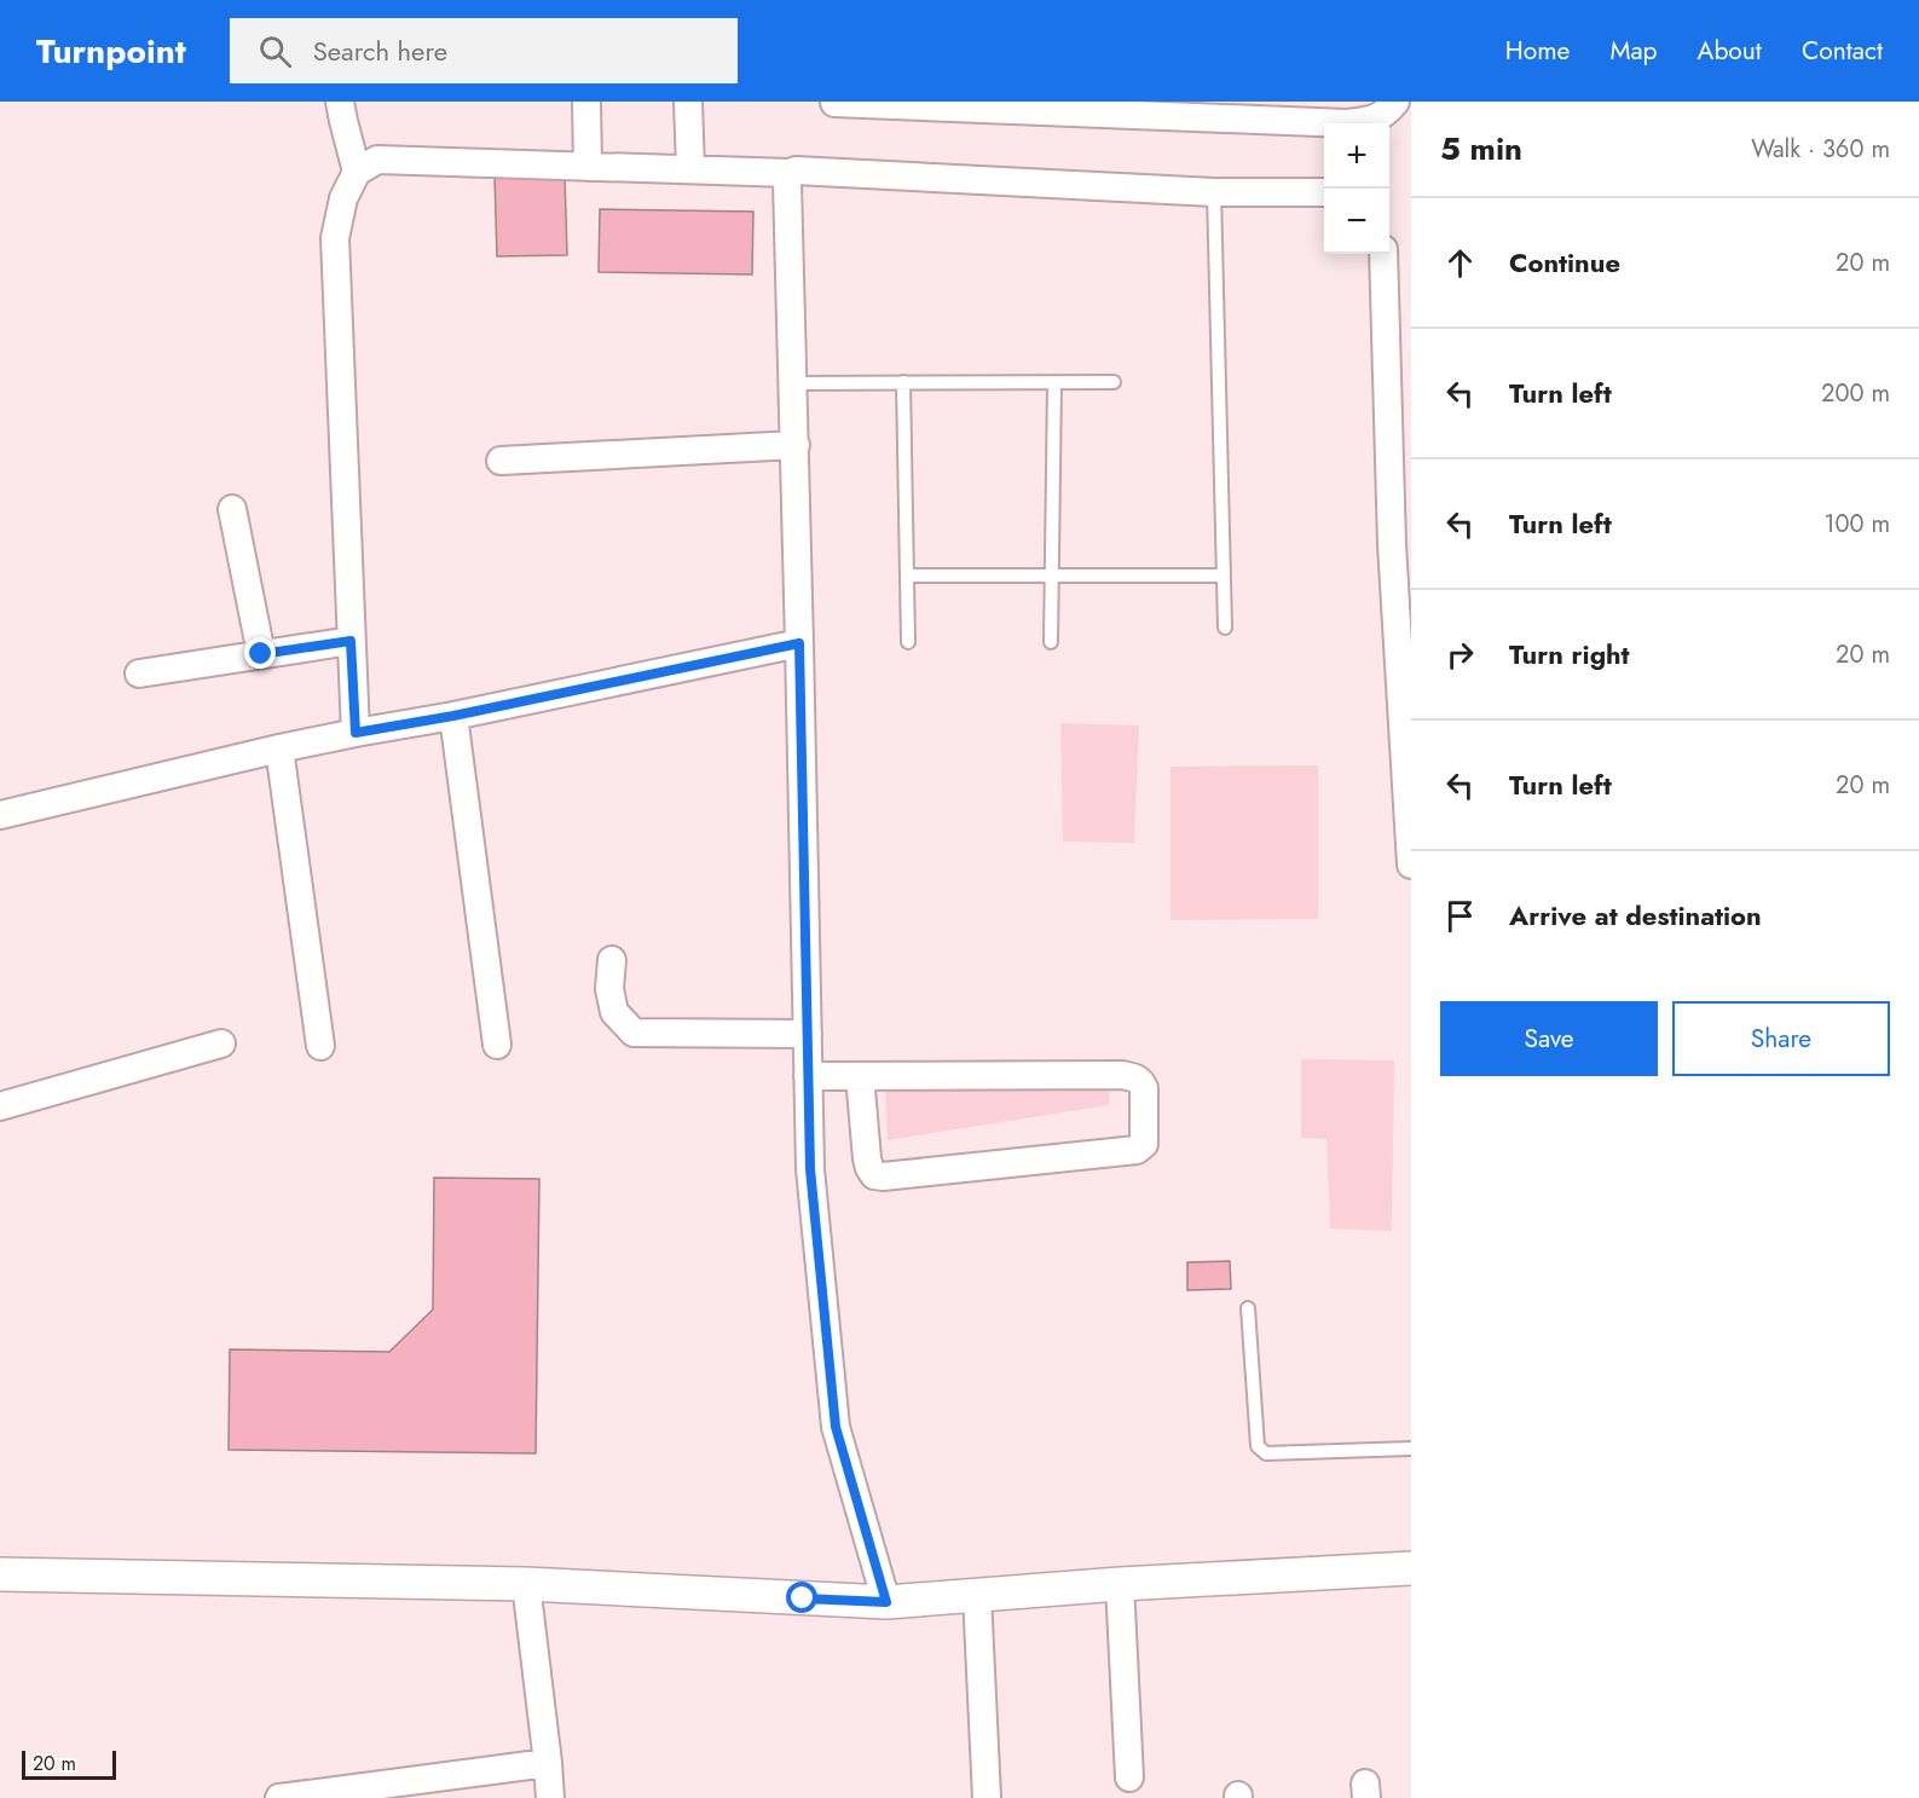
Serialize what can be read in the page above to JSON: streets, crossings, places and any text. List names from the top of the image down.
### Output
{
  "scale_bar": "20 m",
  "page": {
    "header": "Turnpoint",
    "search": "Search here",
    "nav": [
      "Home",
      "Map",
      "About",
      "Contact"
    ],
    "heading": ["5 min", "Walk · 360 m"],
    "map_buttons": ["+", "−"],
    "list": [
      ["Continue", "20 m"],
      ["Turn left", "200 m"],
      ["Turn left", "100 m"],
      ["Turn right", "20 m"],
      ["Turn left", "20 m"],
      "Arrive at destination"
    ],
    "buttons": ["Save", "Share"],
    "scale": "20 m"
  }
}
